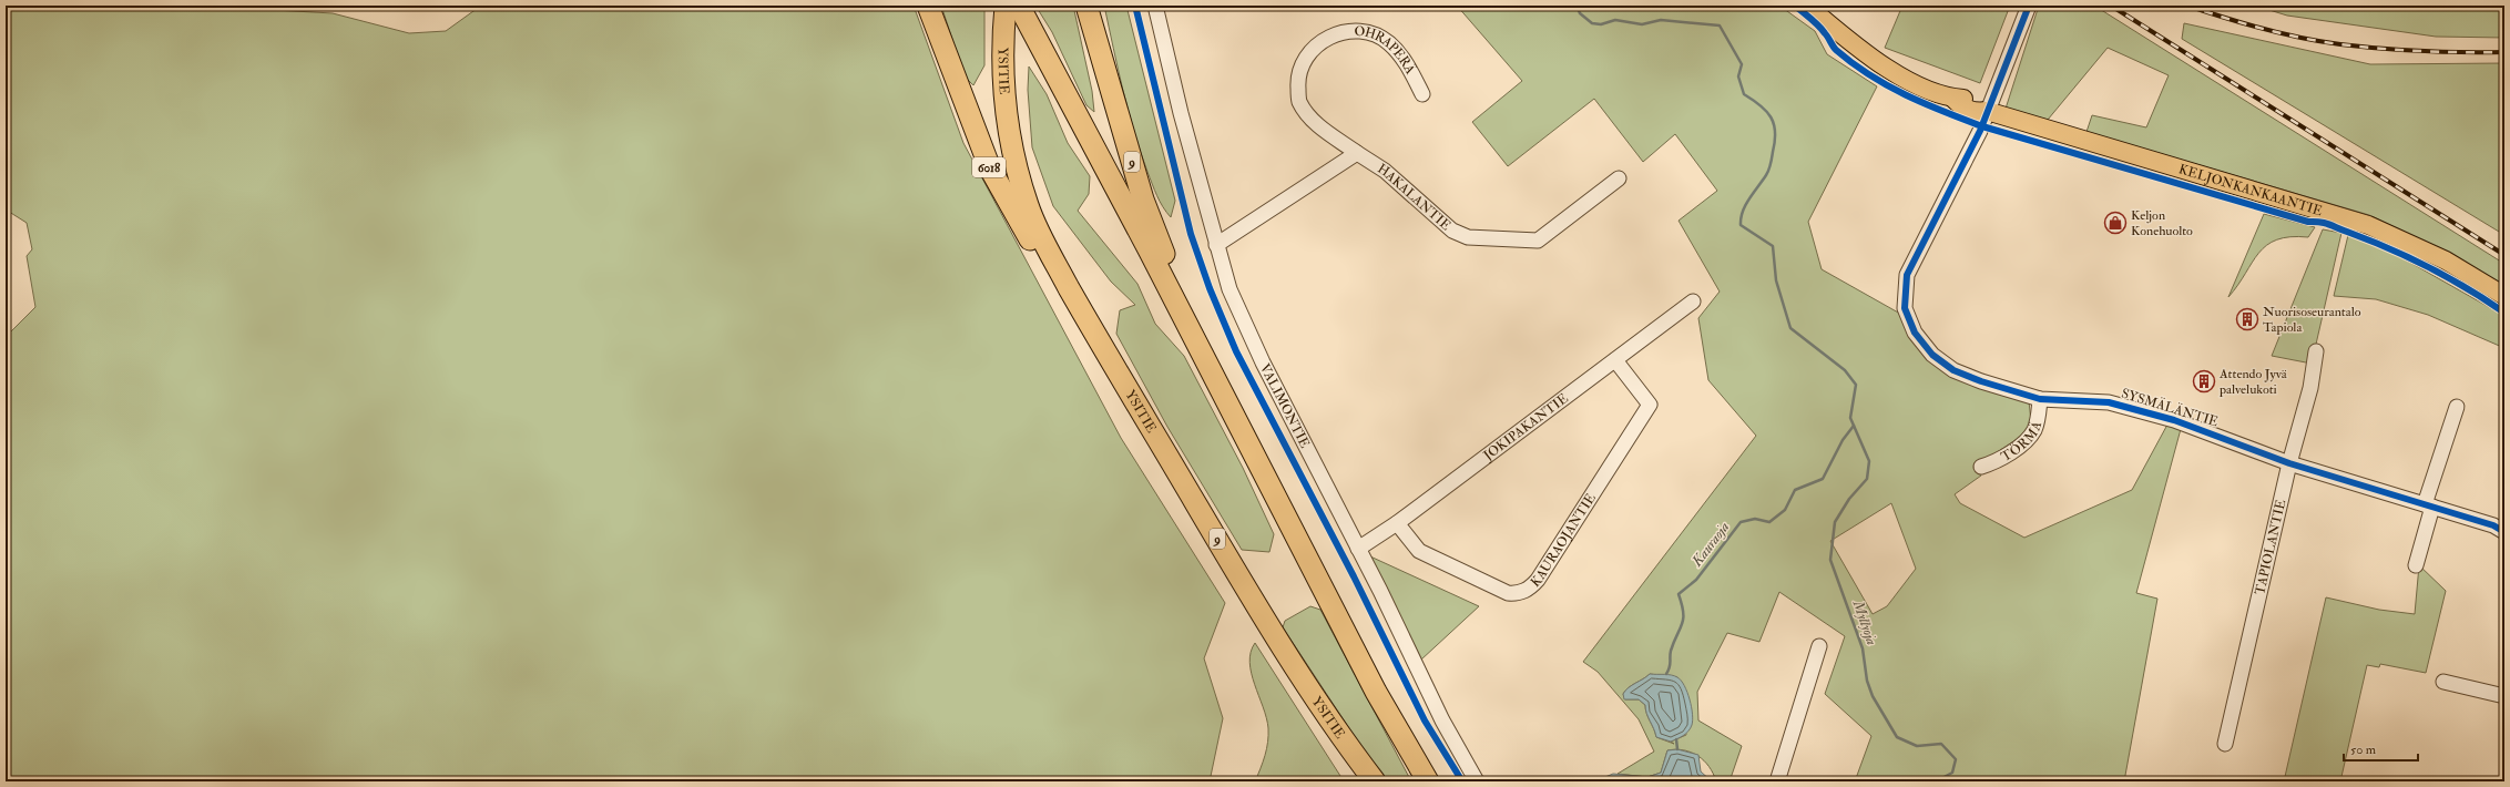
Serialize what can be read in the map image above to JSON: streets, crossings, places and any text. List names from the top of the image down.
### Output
{
  "streets": {
    "highway": ["YSITIE", "9", "6018"],
    "main road": ["KELJONKANKAANTIE"],
    "street": [
      "OHRAPERÄ",
      "HAKALANTIE",
      "VALIMONTIE",
      "SYSMÄLÄNTIE",
      "JOKIPAKANTIE",
      "TÖRMÄ",
      "KAURAOJANTIE",
      "TAPIOLANTIE"
    ]
  },
  "crossings": [
    ["OHRAPERÄ", "HAKALANTIE"],
    ["YSITIE", "6018"],
    ["KELJONKANKAANTIE", "SYSMÄLÄNTIE"],
    ["VALIMONTIE", "JOKIPAKANTIE"],
    ["SYSMÄLÄNTIE", "TÖRMÄ"],
    ["SYSMÄLÄNTIE", "TAPIOLANTIE"],
    ["JOKIPAKANTIE", "KAURAOJANTIE"]
  ],
  "water": ["Kauraoja", "Myllyoja"],
  "places": {
    "shop": ["Keljon Konehuolto"],
    "building": ["Nuorisoseurantalo Tapiola", "Attendo Jyvä palvelukoti"]
  },
  "scale_bar": "50 m"
}
